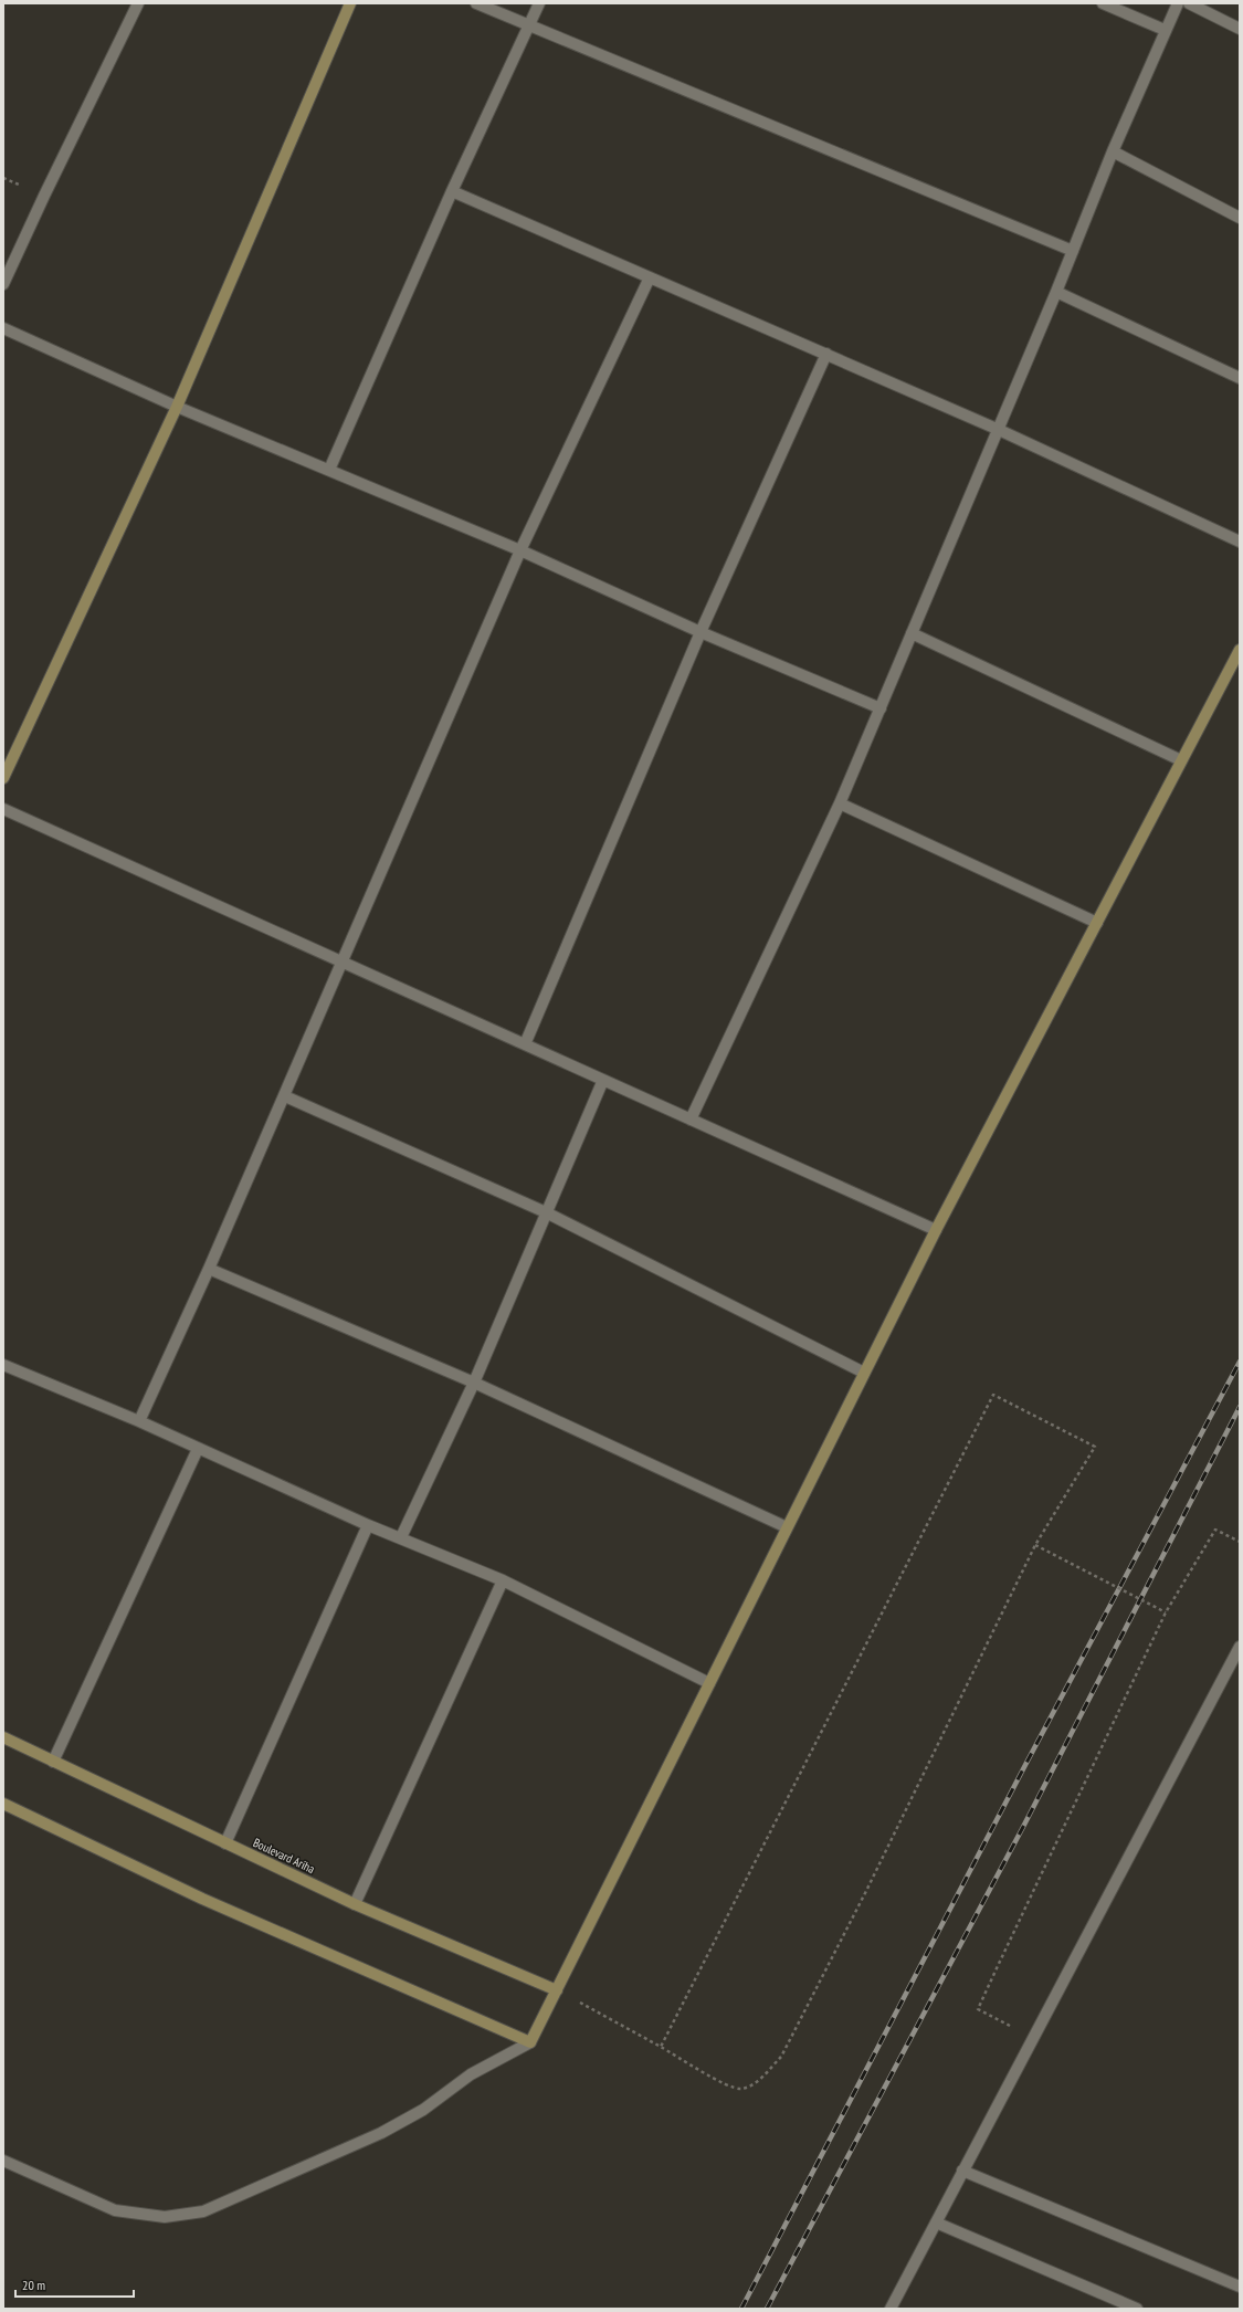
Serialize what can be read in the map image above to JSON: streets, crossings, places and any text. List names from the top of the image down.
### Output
{
  "streets": {
    "street": ["Boulevard Ariha"]
  },
  "scale_bar": "20 m"
}
